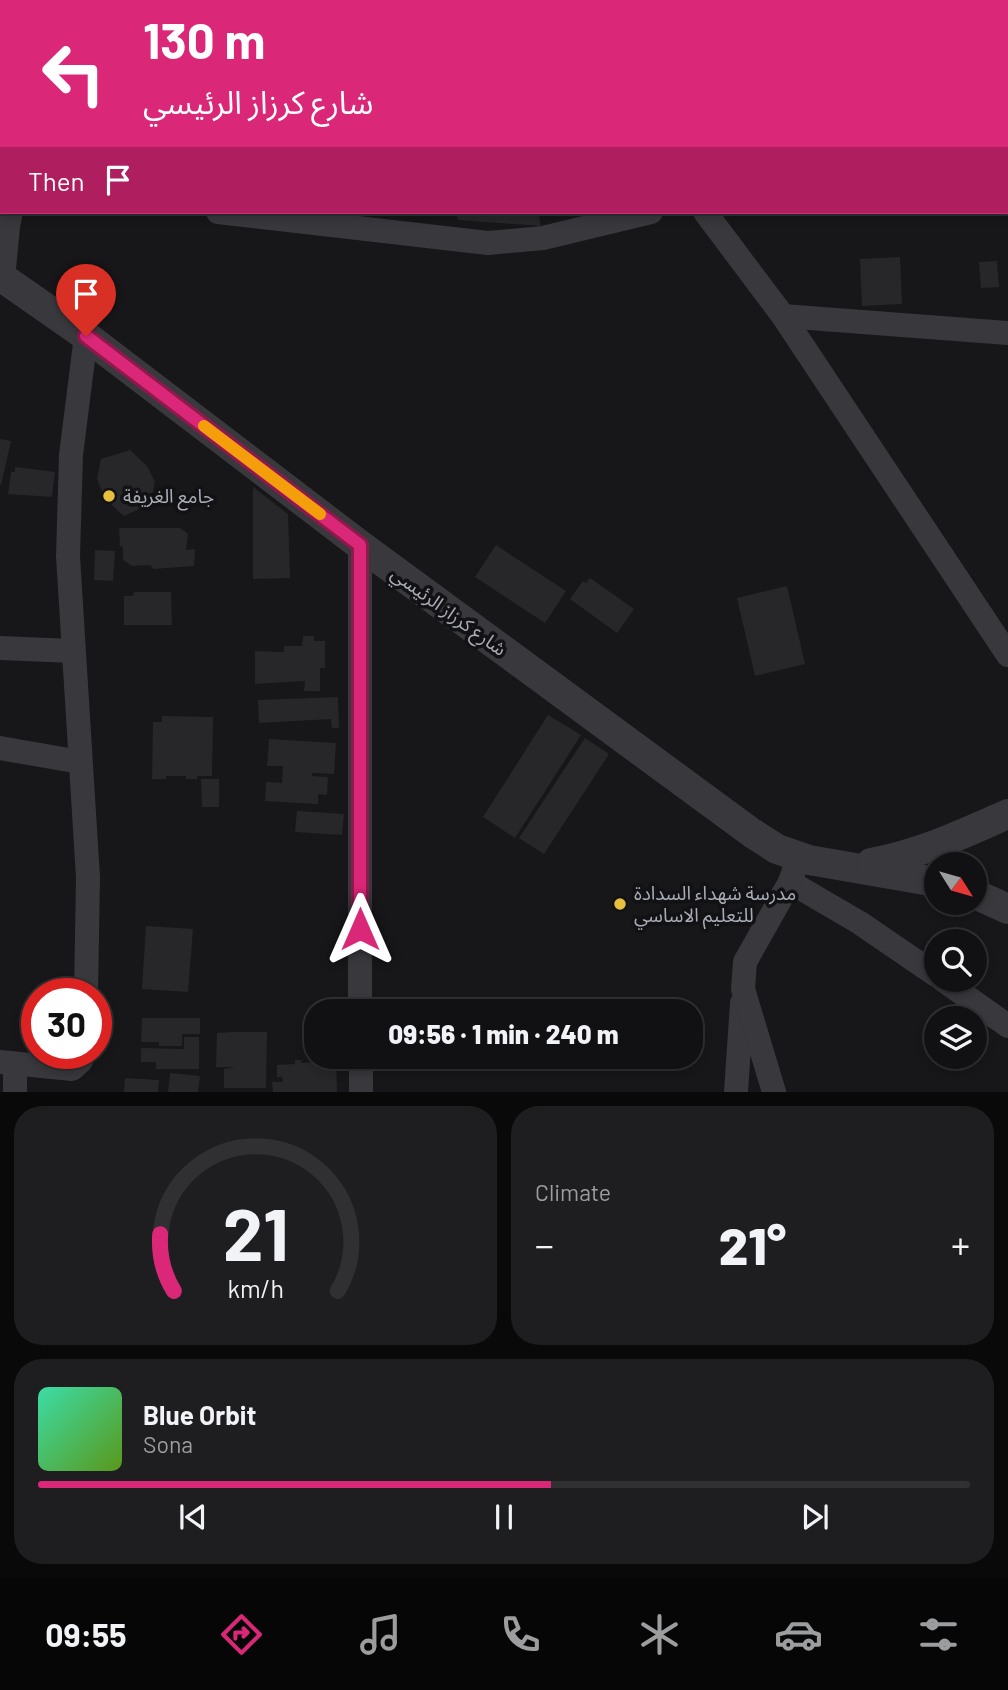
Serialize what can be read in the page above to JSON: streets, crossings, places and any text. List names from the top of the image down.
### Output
{
  "streets": {
    "street": ["شارع كرزاز الرئيسي"]
  },
  "places": ["جامع الغريفة", "مدرسة شهداء السدادة للتعليم الاساسي"],
  "north": "bottom right",
  "page": {
    "turn": ["130 m", "شارع كرزاز الرئيسي"],
    "then": "Then",
    "limit": "30",
    "trip": "09:56 · 1 min · 240 m",
    "tile": "Climate",
    "heat": ["−", "21°", "+"],
    "song": ["Blue Orbit", "Sona"],
    "tabs": "09:55",
    "gauge": ["21", "km/h"]
  }
}
